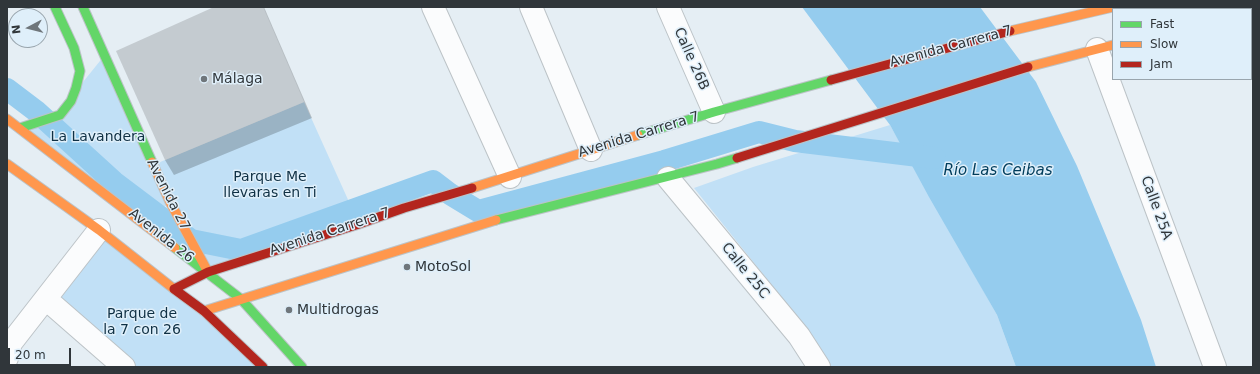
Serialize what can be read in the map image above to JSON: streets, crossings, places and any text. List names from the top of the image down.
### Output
{
  "streets": {
    "main road": ["Avenida Carrera 7", "Avenida 27", "Avenida 26"],
    "street": ["Calle 26B", "Calle 25A", "Calle 25C"]
  },
  "crossings": [
    ["Avenida Carrera 7", "Calle 26B"],
    ["Avenida Carrera 7", "Avenida 27"],
    ["Avenida Carrera 7", "Avenida 26"],
    ["Avenida 27", "Avenida 26"]
  ],
  "water": ["Río Las Ceibas"],
  "parks": ["La Lavandera", "Parque Me llevaras en Ti", "Parque de la 7 con 26"],
  "places": ["Málaga", "MotoSol", "Multidrogas"],
  "legend": ["Fast", "Slow", "Jam"],
  "scale_bar": "20 m",
  "north": "left"
}
